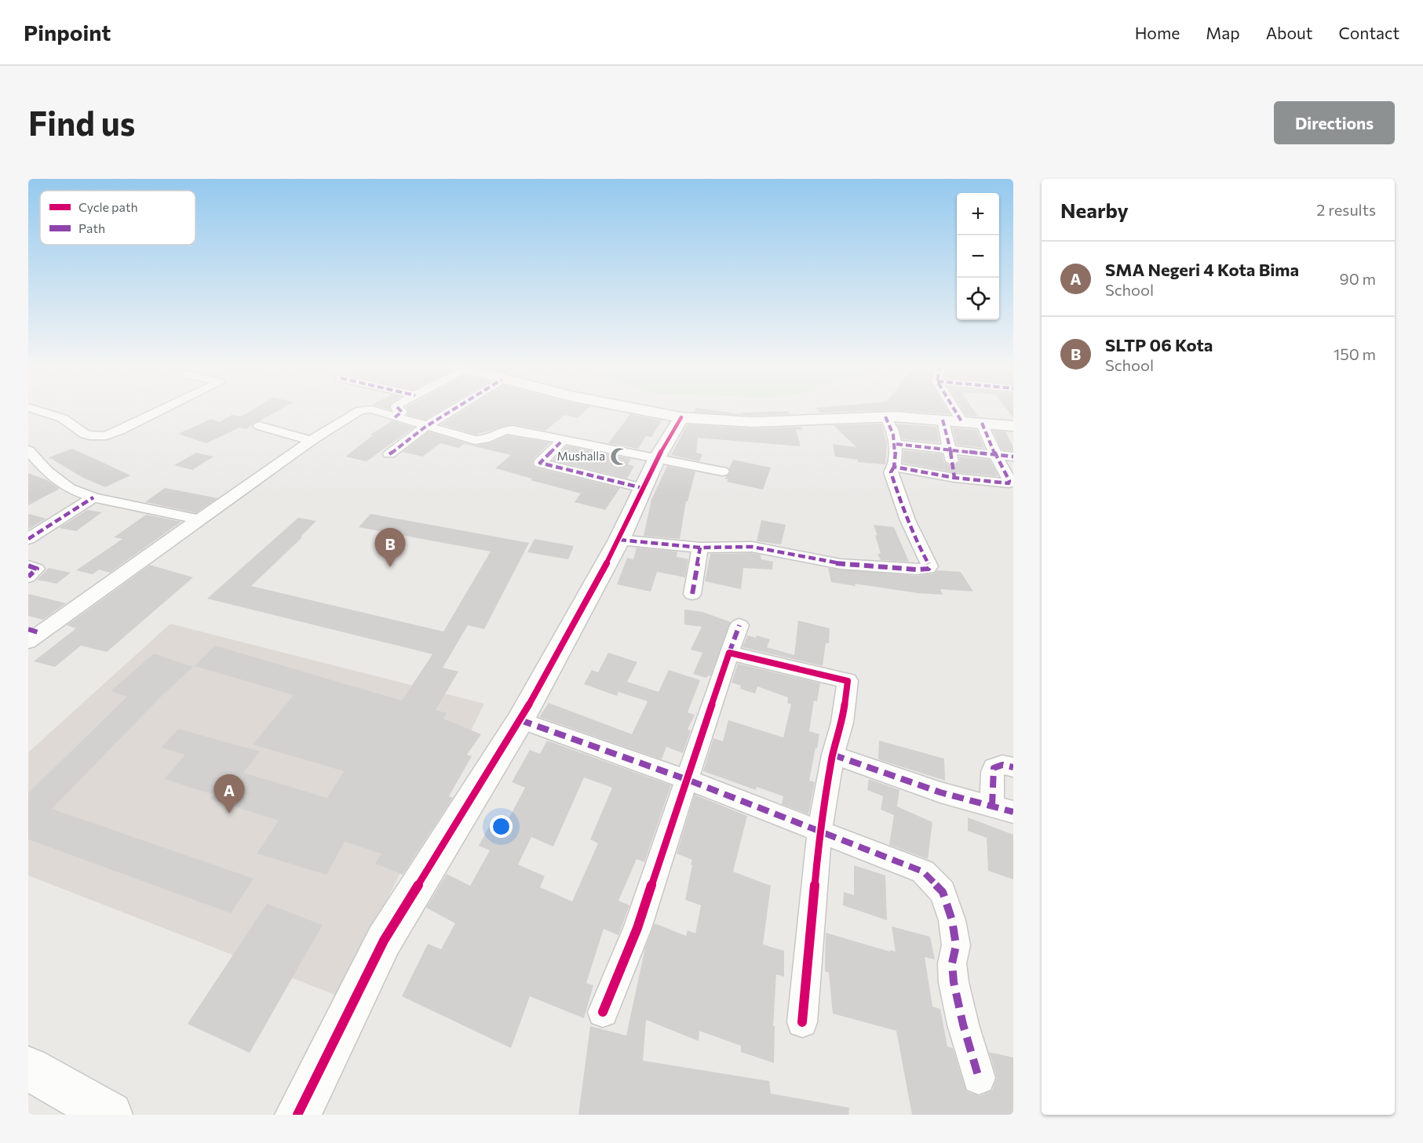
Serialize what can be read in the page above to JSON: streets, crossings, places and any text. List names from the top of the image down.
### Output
{
  "places": {
    "mosque": ["Mushalla"]
  },
  "legend": ["Cycle path", "Path"],
  "page": {
    "header": "Pinpoint",
    "nav": [
      "Home",
      "Map",
      "About",
      "Contact"
    ],
    "buttons": "Directions",
    "title": "Find us",
    "heading": ["Nearby", "2 results"],
    "map_buttons": ["+", "−"],
    "list": [
      {
        "mark": "A",
        "name": "SMA Negeri 4 Kota Bima",
        "note": "School",
        "value": "90 m"
      },
      {
        "mark": "B",
        "name": "SLTP 06 Kota",
        "note": "School",
        "value": "150 m"
      }
    ],
    "pins": ["B", "A"]
  }
}
